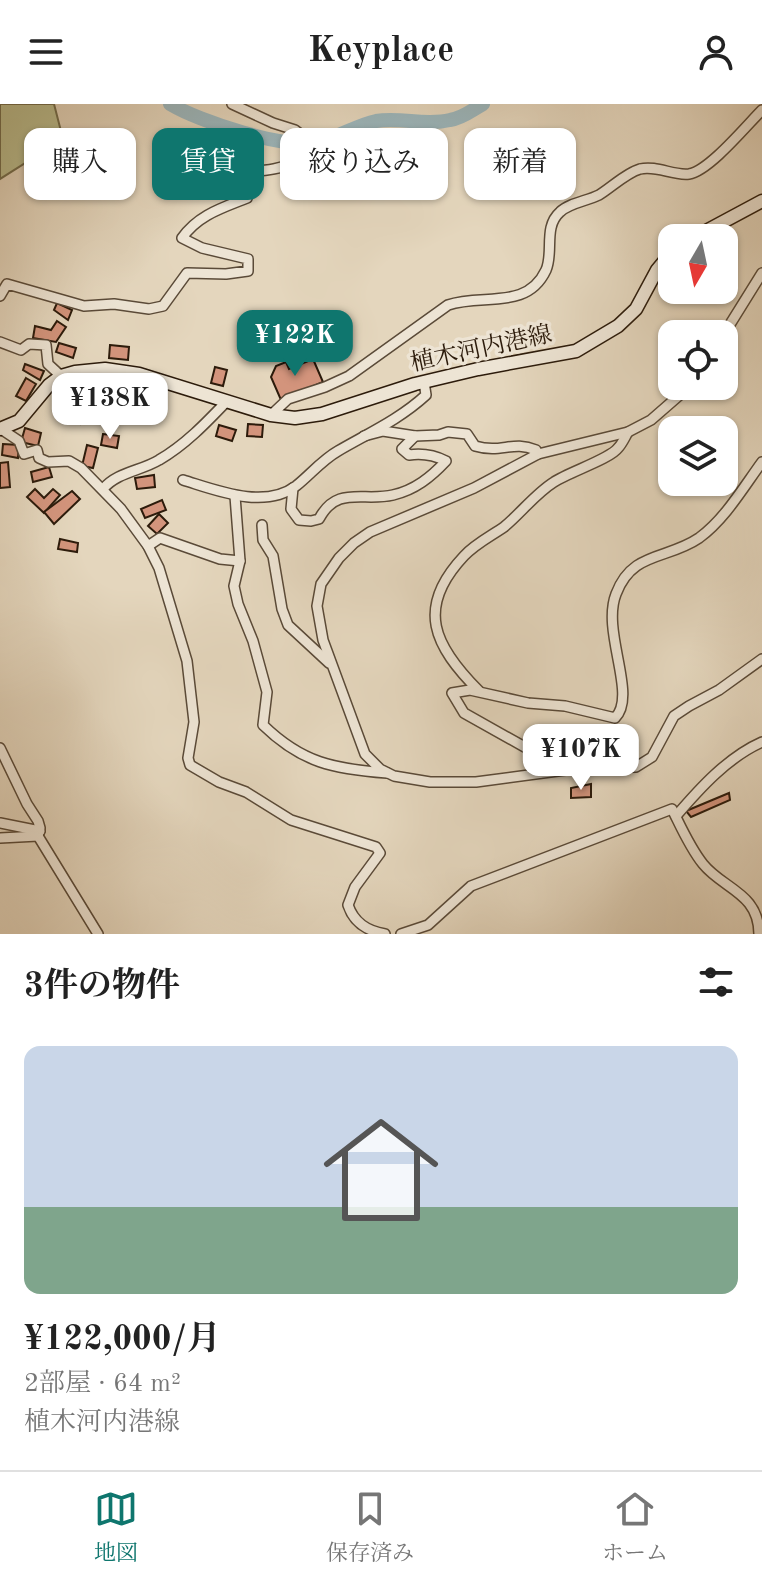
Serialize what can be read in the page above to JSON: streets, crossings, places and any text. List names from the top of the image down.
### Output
{
  "streets": {
    "main road": ["植木河内港線"]
  },
  "north": "bottom",
  "page": {
    "header": "Keyplace",
    "chip": [
      "購入",
      "賃貸",
      "絞り込み",
      "新着"
    ],
    "price": ["¥122K", "¥138K", "¥107K"],
    "heading": "3件の物件",
    "list": [
      {
        "name": "¥122,000/月",
        "note": "2部屋 · 64 m² · 植木河内港線"
      }
    ],
    "tabs": ["地図", "保存済み", "ホーム"]
  }
}
